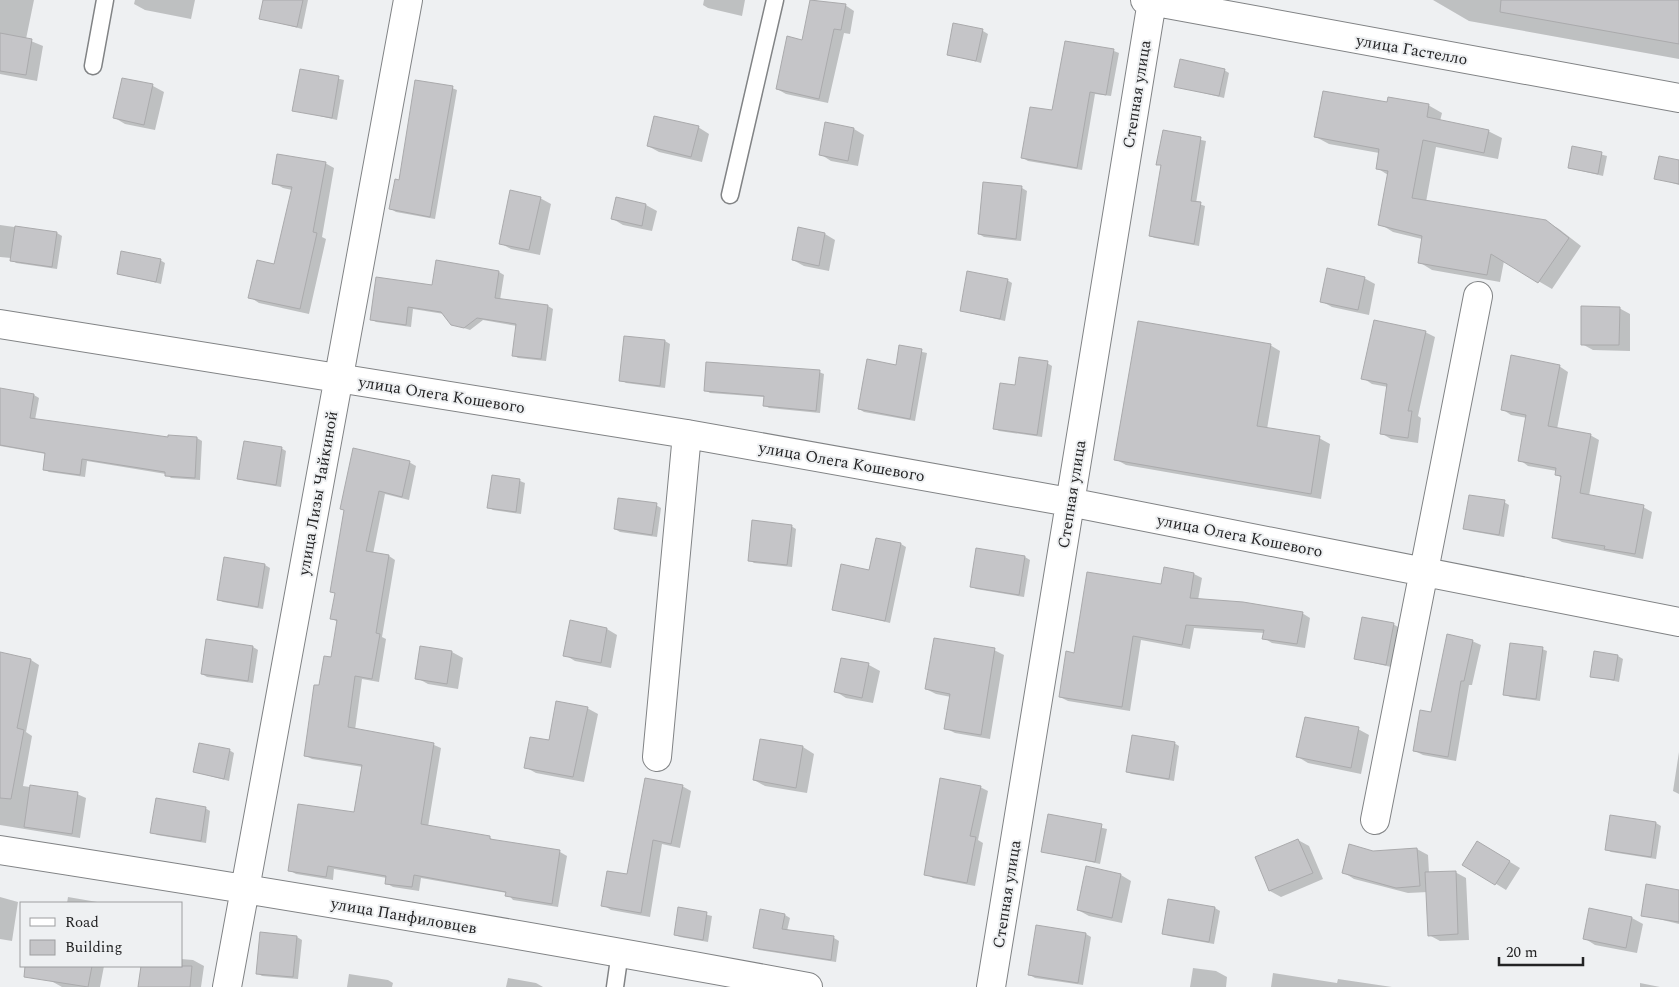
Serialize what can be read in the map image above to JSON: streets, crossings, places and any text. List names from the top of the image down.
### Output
{
  "streets": {
    "street": [
      "улица Гастелло",
      "Степная улица",
      "улица Олега Кошевого",
      "улица Лизы Чайкиной",
      "улица Панфиловцев"
    ]
  },
  "crossings": [
    ["улица Гастелло", "Степная улица"],
    ["Степная улица", "улица Олега Кошевого"],
    ["улица Олега Кошевого", "улица Лизы Чайкиной"],
    ["улица Лизы Чайкиной", "улица Панфиловцев"]
  ],
  "legend": ["Road", "Building"],
  "scale_bar": "20 m"
}
